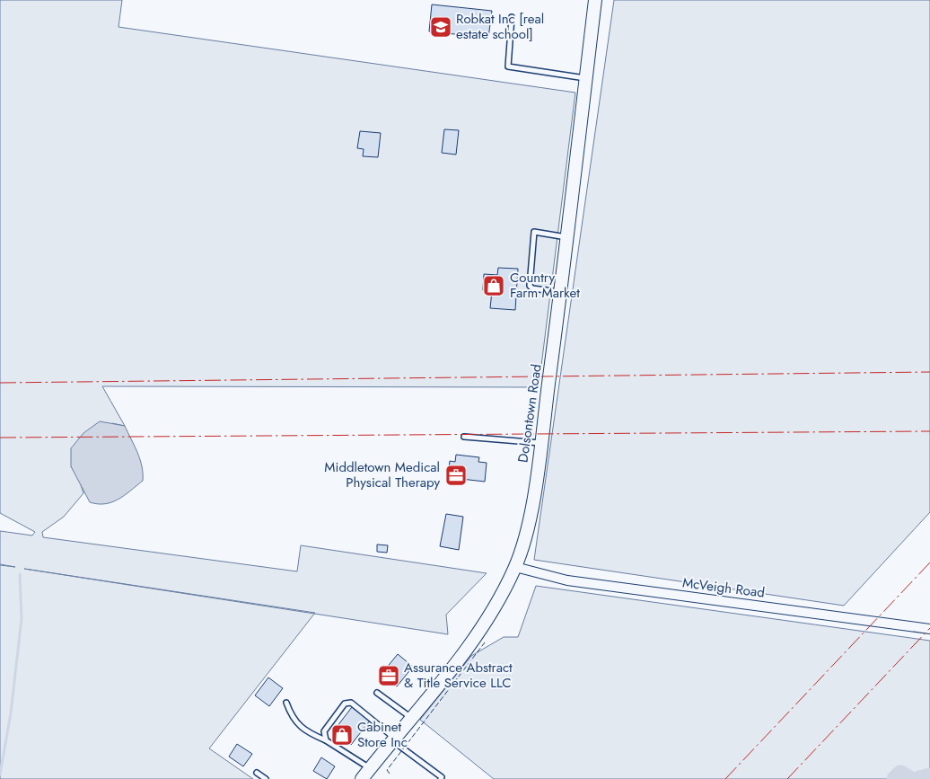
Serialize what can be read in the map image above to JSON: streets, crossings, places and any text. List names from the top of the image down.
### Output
{
  "streets": {
    "street": ["Dolsontown Road", "McVeigh Road"]
  },
  "crossings": [
    ["Dolsontown Road", "McVeigh Road"]
  ],
  "places": {
    "school or university": ["Robkat Inc [real estate school]"],
    "shop": ["Country Farm Market", "Cabinet Store Inc"],
    "office": ["Middletown Medical Physical Therapy", "Assurance Abstract & Title Service LLC"]
  }
}
